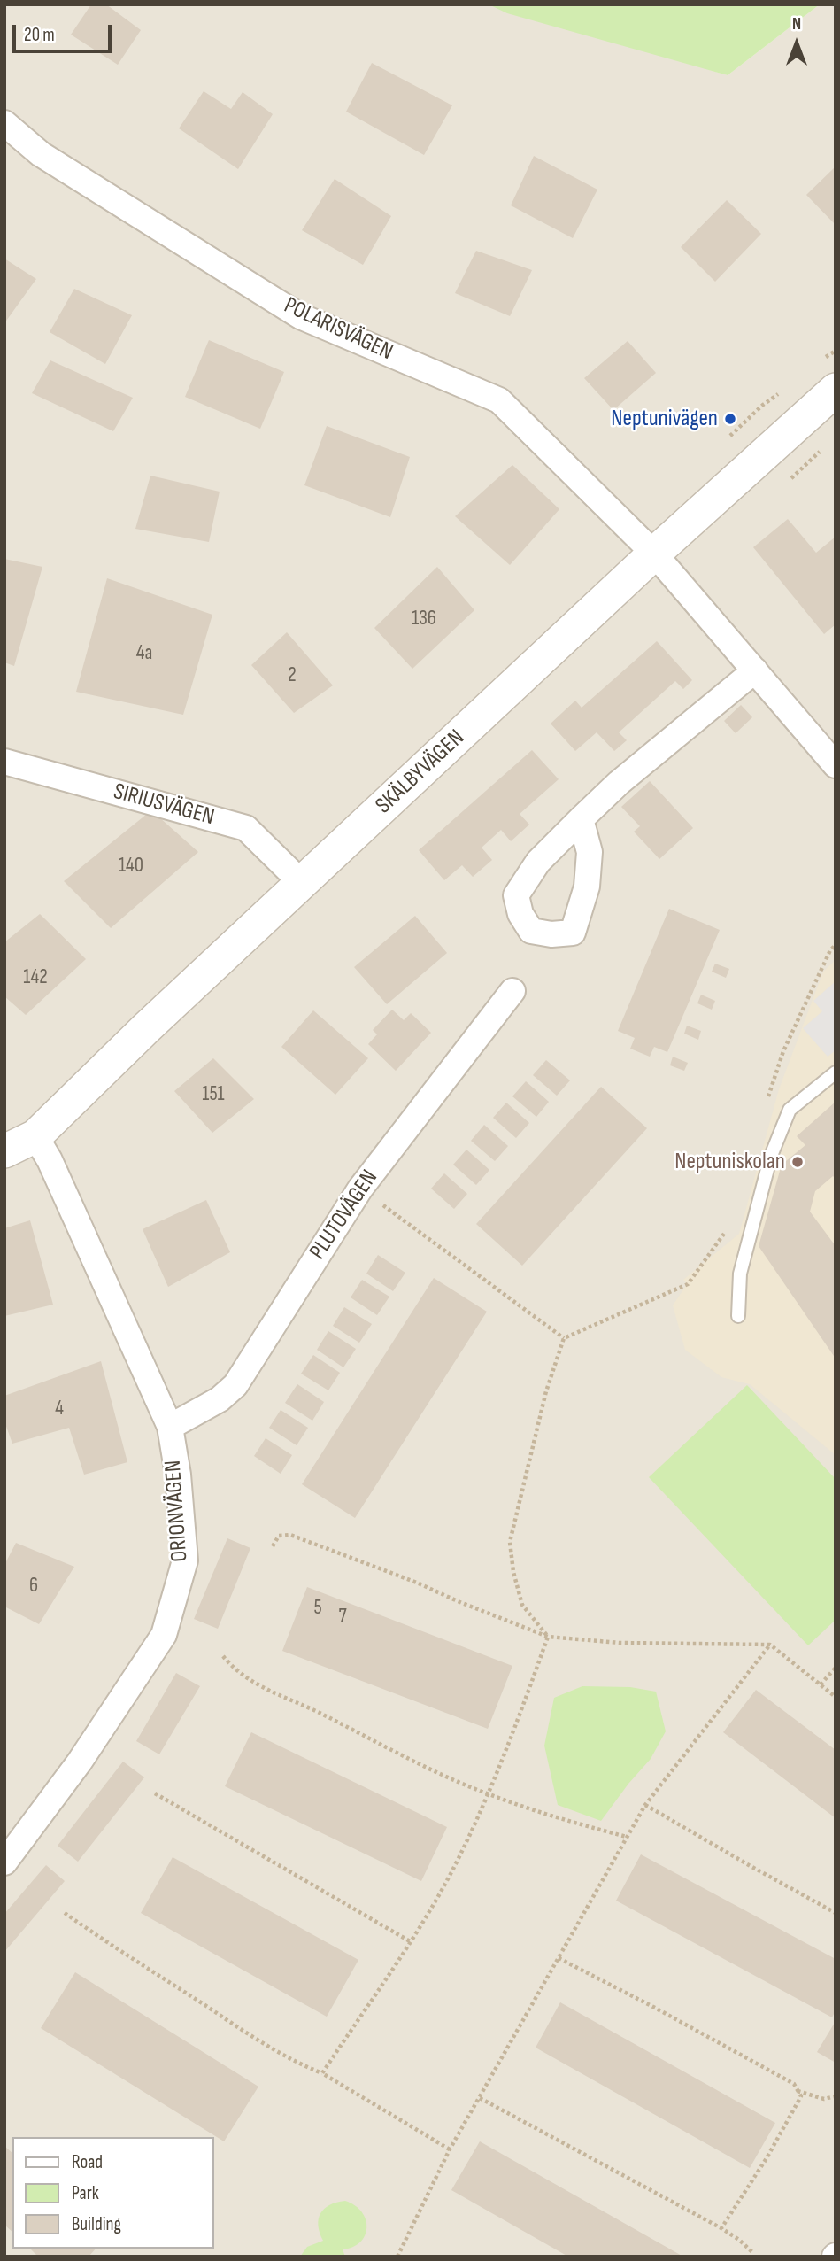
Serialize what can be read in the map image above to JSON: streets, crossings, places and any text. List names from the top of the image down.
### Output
{
  "streets": {
    "street": [
      "POLARISVÄGEN",
      "SKÄLBYVÄGEN",
      "SIRIUSVÄGEN",
      "PLUTOVÄGEN",
      "ORIONVÄGEN"
    ]
  },
  "crossings": [
    ["POLARISVÄGEN", "SKÄLBYVÄGEN"],
    ["SKÄLBYVÄGEN", "SIRIUSVÄGEN"],
    ["SKÄLBYVÄGEN", "ORIONVÄGEN"],
    ["PLUTOVÄGEN", "ORIONVÄGEN"]
  ],
  "places": ["Neptunivägen", "Neptuniskolan"],
  "house_numbers": [
    "136",
    "4a",
    "2",
    "140",
    "142",
    "151",
    "4",
    "6",
    "5",
    "7"
  ],
  "legend": ["Road", "Park", "Building"],
  "scale_bar": "20 m",
  "north": "top"
}
